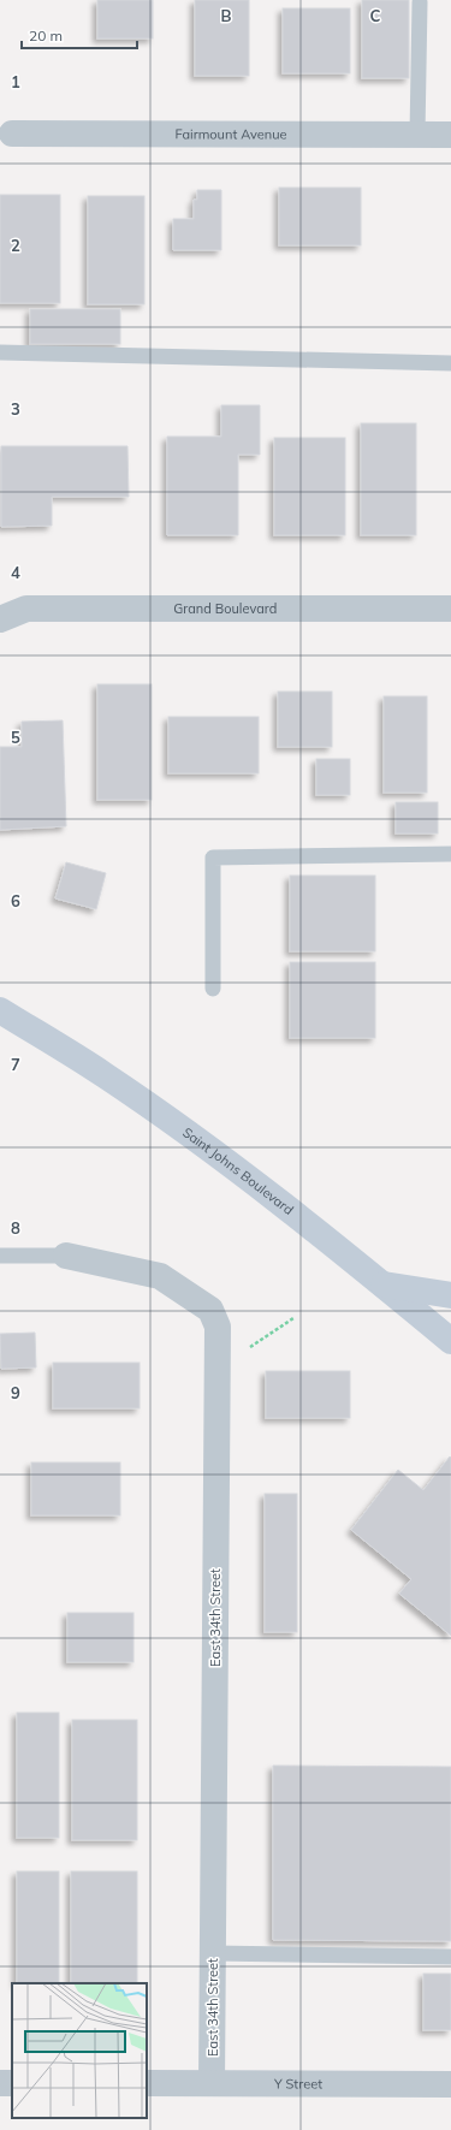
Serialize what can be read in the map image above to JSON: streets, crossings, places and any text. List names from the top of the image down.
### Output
{
  "streets": {
    "main road": ["Saint Johns Boulevard"],
    "street": [
      "Fairmount Avenue",
      "Grand Boulevard",
      "East 34th Street",
      "Y Street"
    ]
  },
  "crossings": [
    ["East 34th Street", "Y Street"]
  ],
  "scale_bar": "20 m",
  "grid": {
    "columns": ["B", "C"],
    "rows": [
      "1",
      "2",
      "3",
      "4",
      "5",
      "6",
      "7",
      "8",
      "9"
    ]
  }
}
